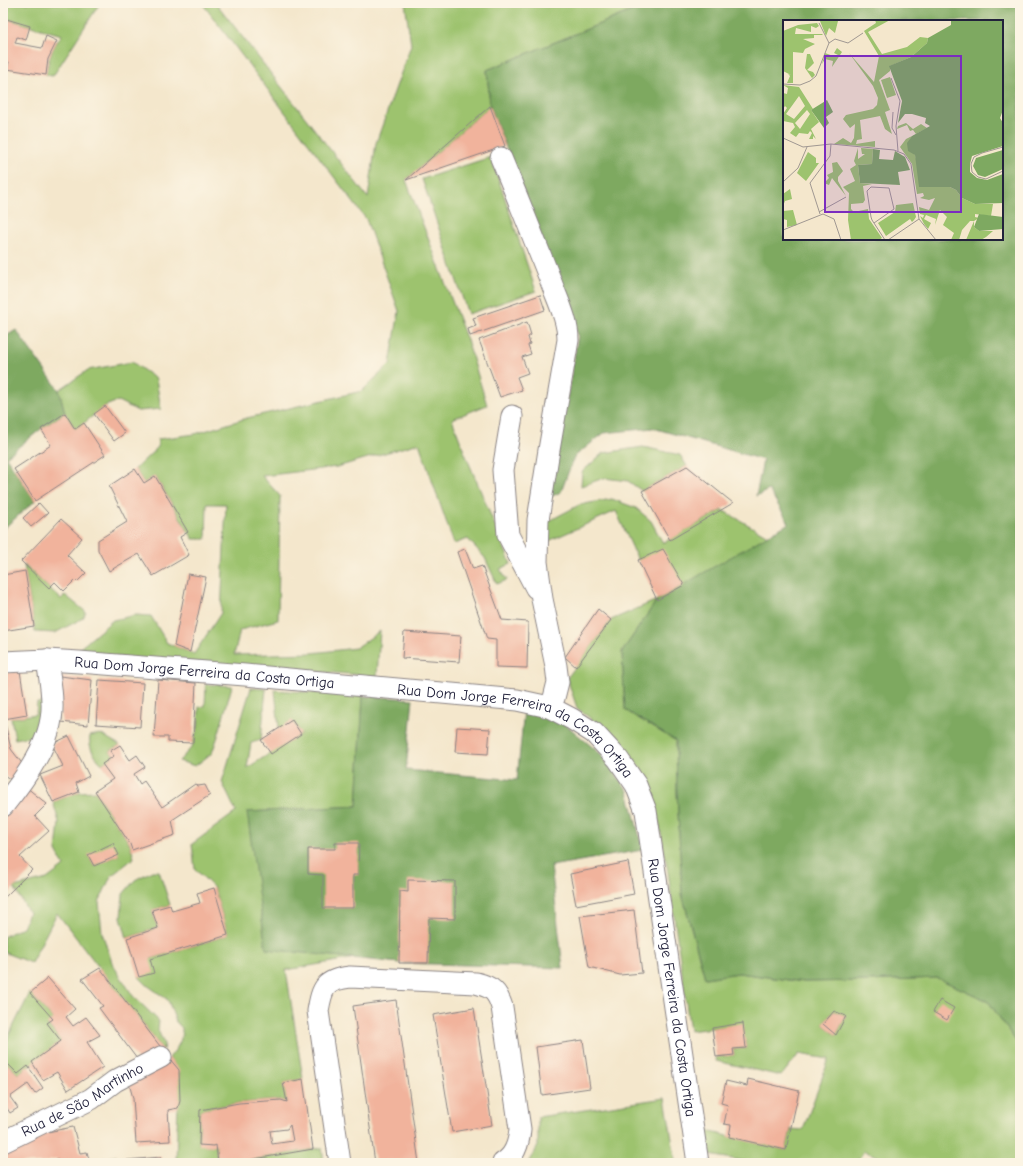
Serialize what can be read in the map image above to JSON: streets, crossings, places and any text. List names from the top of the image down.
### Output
{
  "streets": {
    "street": ["Rua Dom Jorge Ferreira da Costa Ortiga", "Rua de São Martinho"]
  }
}
